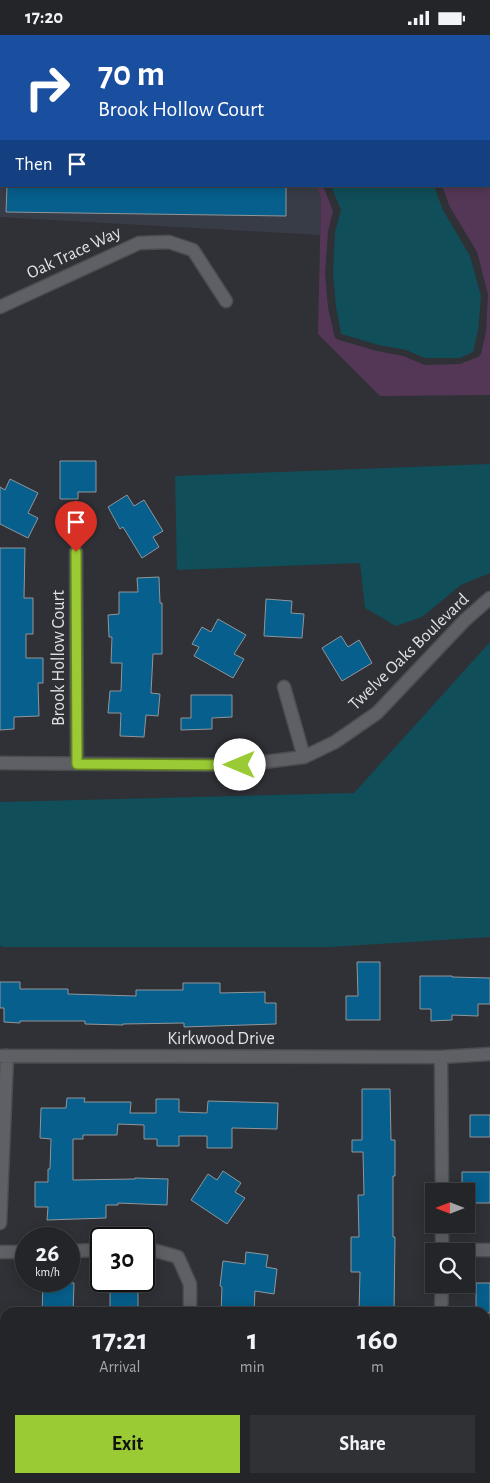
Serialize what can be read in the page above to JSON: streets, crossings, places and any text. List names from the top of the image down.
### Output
{
  "streets": {
    "street": [
      "Oak Trace Way",
      "Twelve Oaks Boulevard",
      "Brook Hollow Court",
      "Kirkwood Drive"
    ]
  },
  "crossings": [
    ["Twelve Oaks Boulevard", "Brook Hollow Court"]
  ],
  "north": "left",
  "page": {
    "status": "17:20",
    "turn": ["70 m", "Brook Hollow Court"],
    "then": "Then",
    "speed": "26 km/h",
    "limit": "30",
    "eta": [
      "17:21",
      "Arrival",
      "1",
      "min",
      "160",
      "m"
    ],
    "buttons": ["Exit", "Share"]
  }
}
